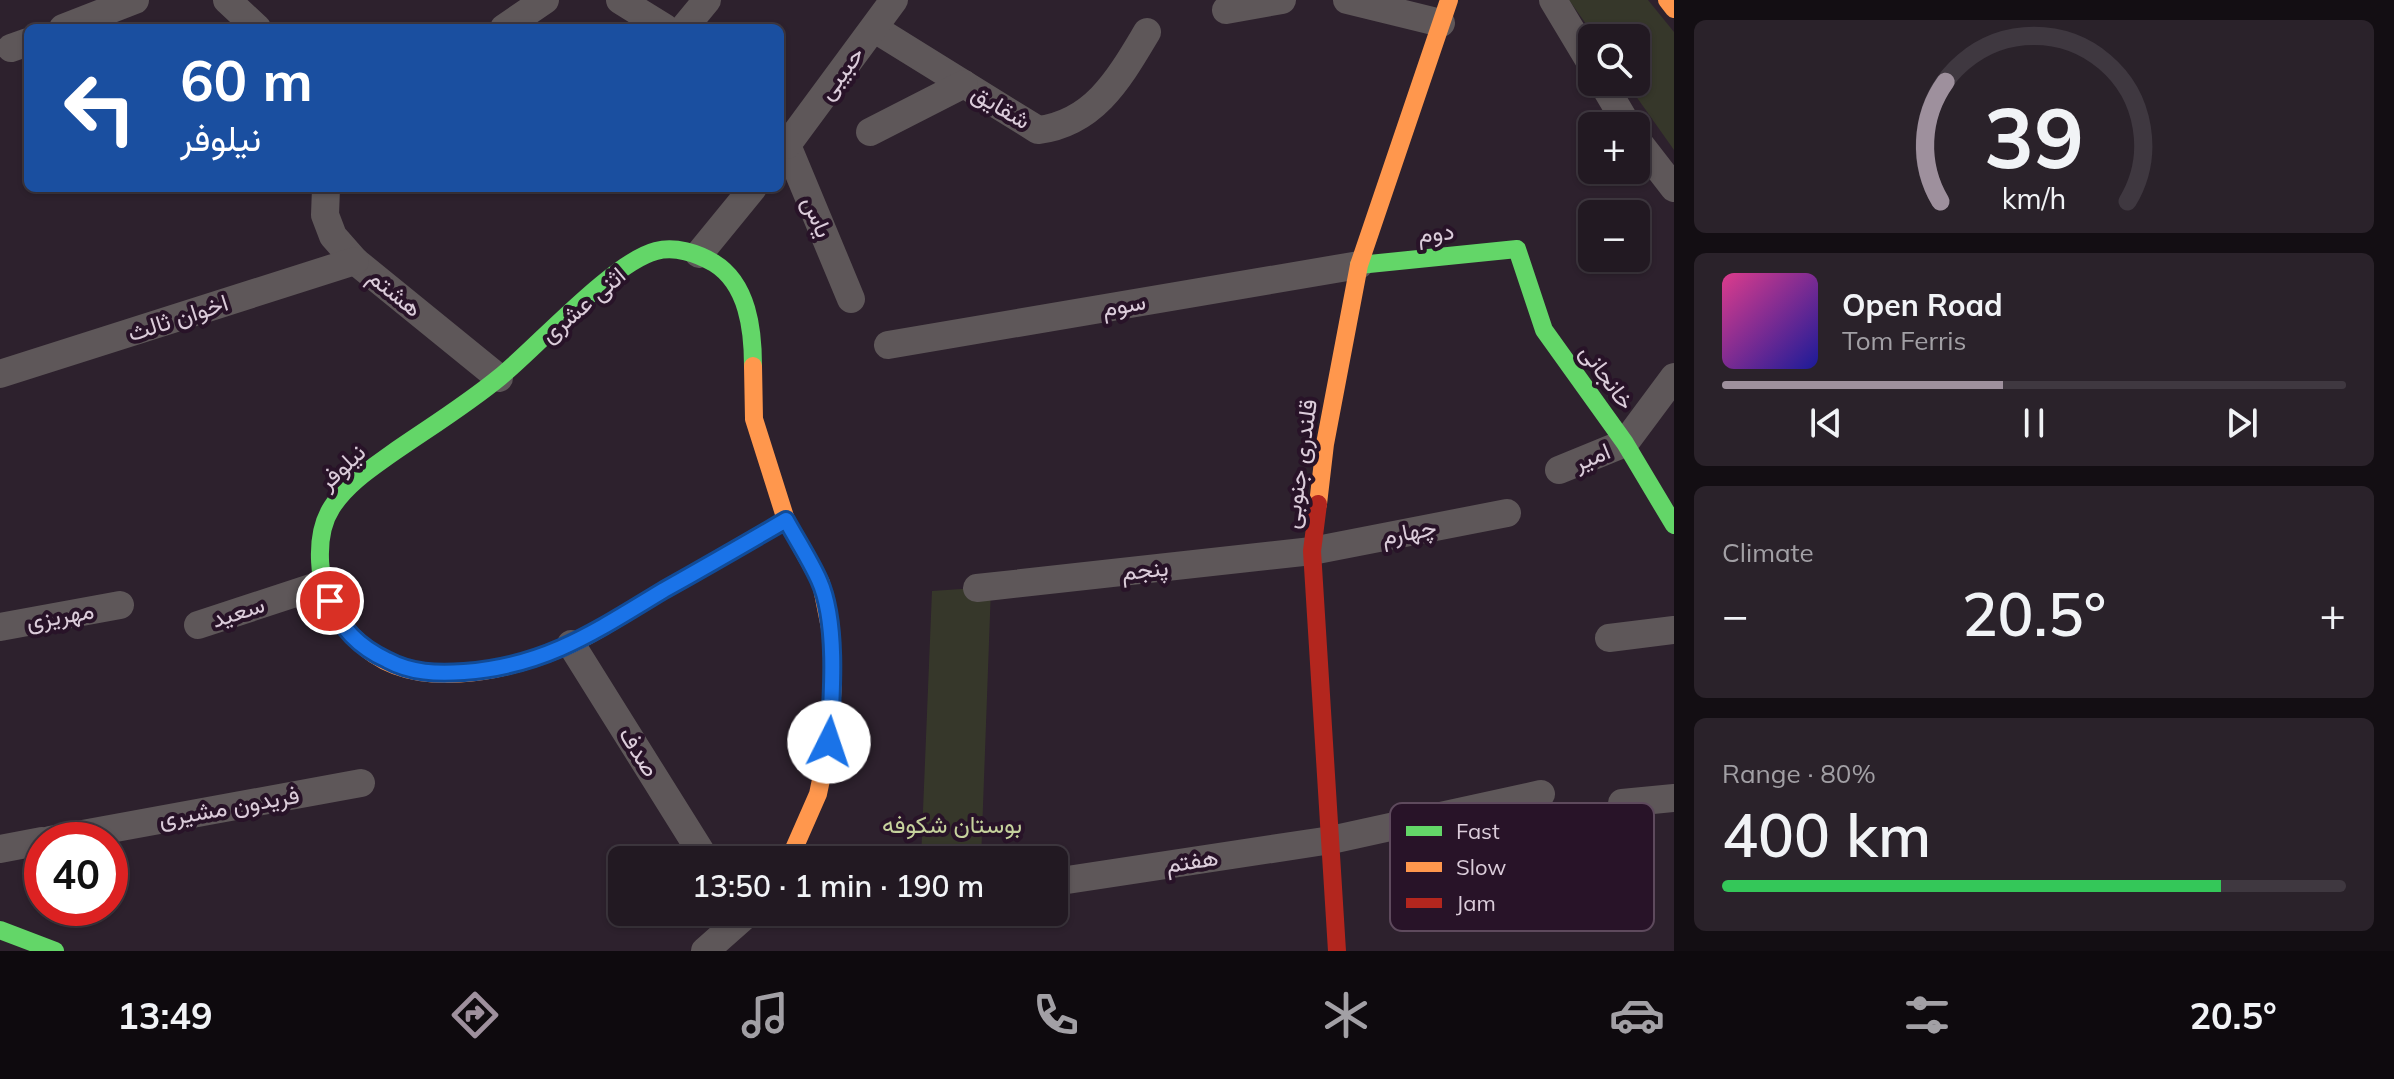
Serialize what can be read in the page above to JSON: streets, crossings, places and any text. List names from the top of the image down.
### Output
{
  "streets": {
    "street": [
      "حبیبی",
      "شقایق",
      "یاس",
      "دوم",
      "هشتم",
      "اثنی عشری",
      "سوم",
      "اخوان ثالث",
      "خانجانی",
      "امیر",
      "قلندری جنوبی",
      "نیلوفر",
      "چهارم",
      "پنجم",
      "سعید",
      "مهریزی",
      "صدف",
      "فریدون مشیری",
      "هفتم"
    ]
  },
  "crossings": [
    ["حبیبی", "شقایق"],
    ["حبیبی", "یاس"],
    ["دوم", "سوم"],
    ["دوم", "خانجانی"],
    ["دوم", "قلندری جنوبی"],
    ["هشتم", "اثنی عشری"],
    ["هشتم", "اخوان ثالث"],
    ["هشتم", "نیلوفر"],
    ["اثنی عشری", "نیلوفر"],
    ["سوم", "قلندری جنوبی"],
    ["خانجانی", "امیر"],
    ["قلندری جنوبی", "چهارم"],
    ["قلندری جنوبی", "پنجم"],
    ["قلندری جنوبی", "هفتم"],
    ["نیلوفر", "سعید"],
    ["نیلوفر", "صدف"],
    ["چهارم", "پنجم"]
  ],
  "parks": ["بوستان شکوفه"],
  "legend": ["Fast", "Slow", "Jam"],
  "page": {
    "map_buttons": ["+", "−"],
    "turn": ["60 m", "نیلوفر"],
    "song": ["Open Road", "Tom Ferris"],
    "tile": [
      "Climate",
      ["Range · 80%", "400 km"]
    ],
    "heat": ["−", "20.5°", "+"],
    "limit": "40",
    "trip": "13:50 · 1 min · 190 m",
    "tabs": ["13:49", "20.5°"],
    "gauge": ["39", "km/h"]
  }
}
